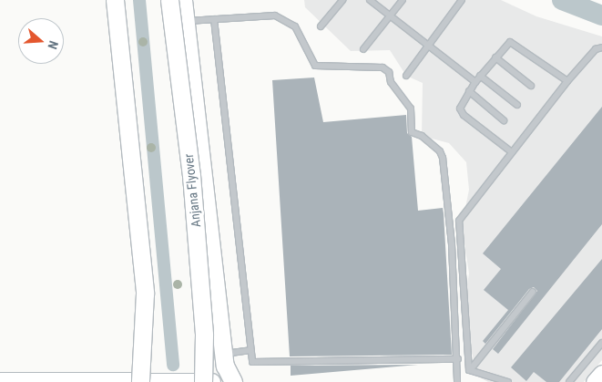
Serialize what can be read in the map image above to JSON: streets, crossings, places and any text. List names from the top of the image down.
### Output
{
  "streets": {
    "main road": ["Anjana Flyover"]
  },
  "north": "right"
}
